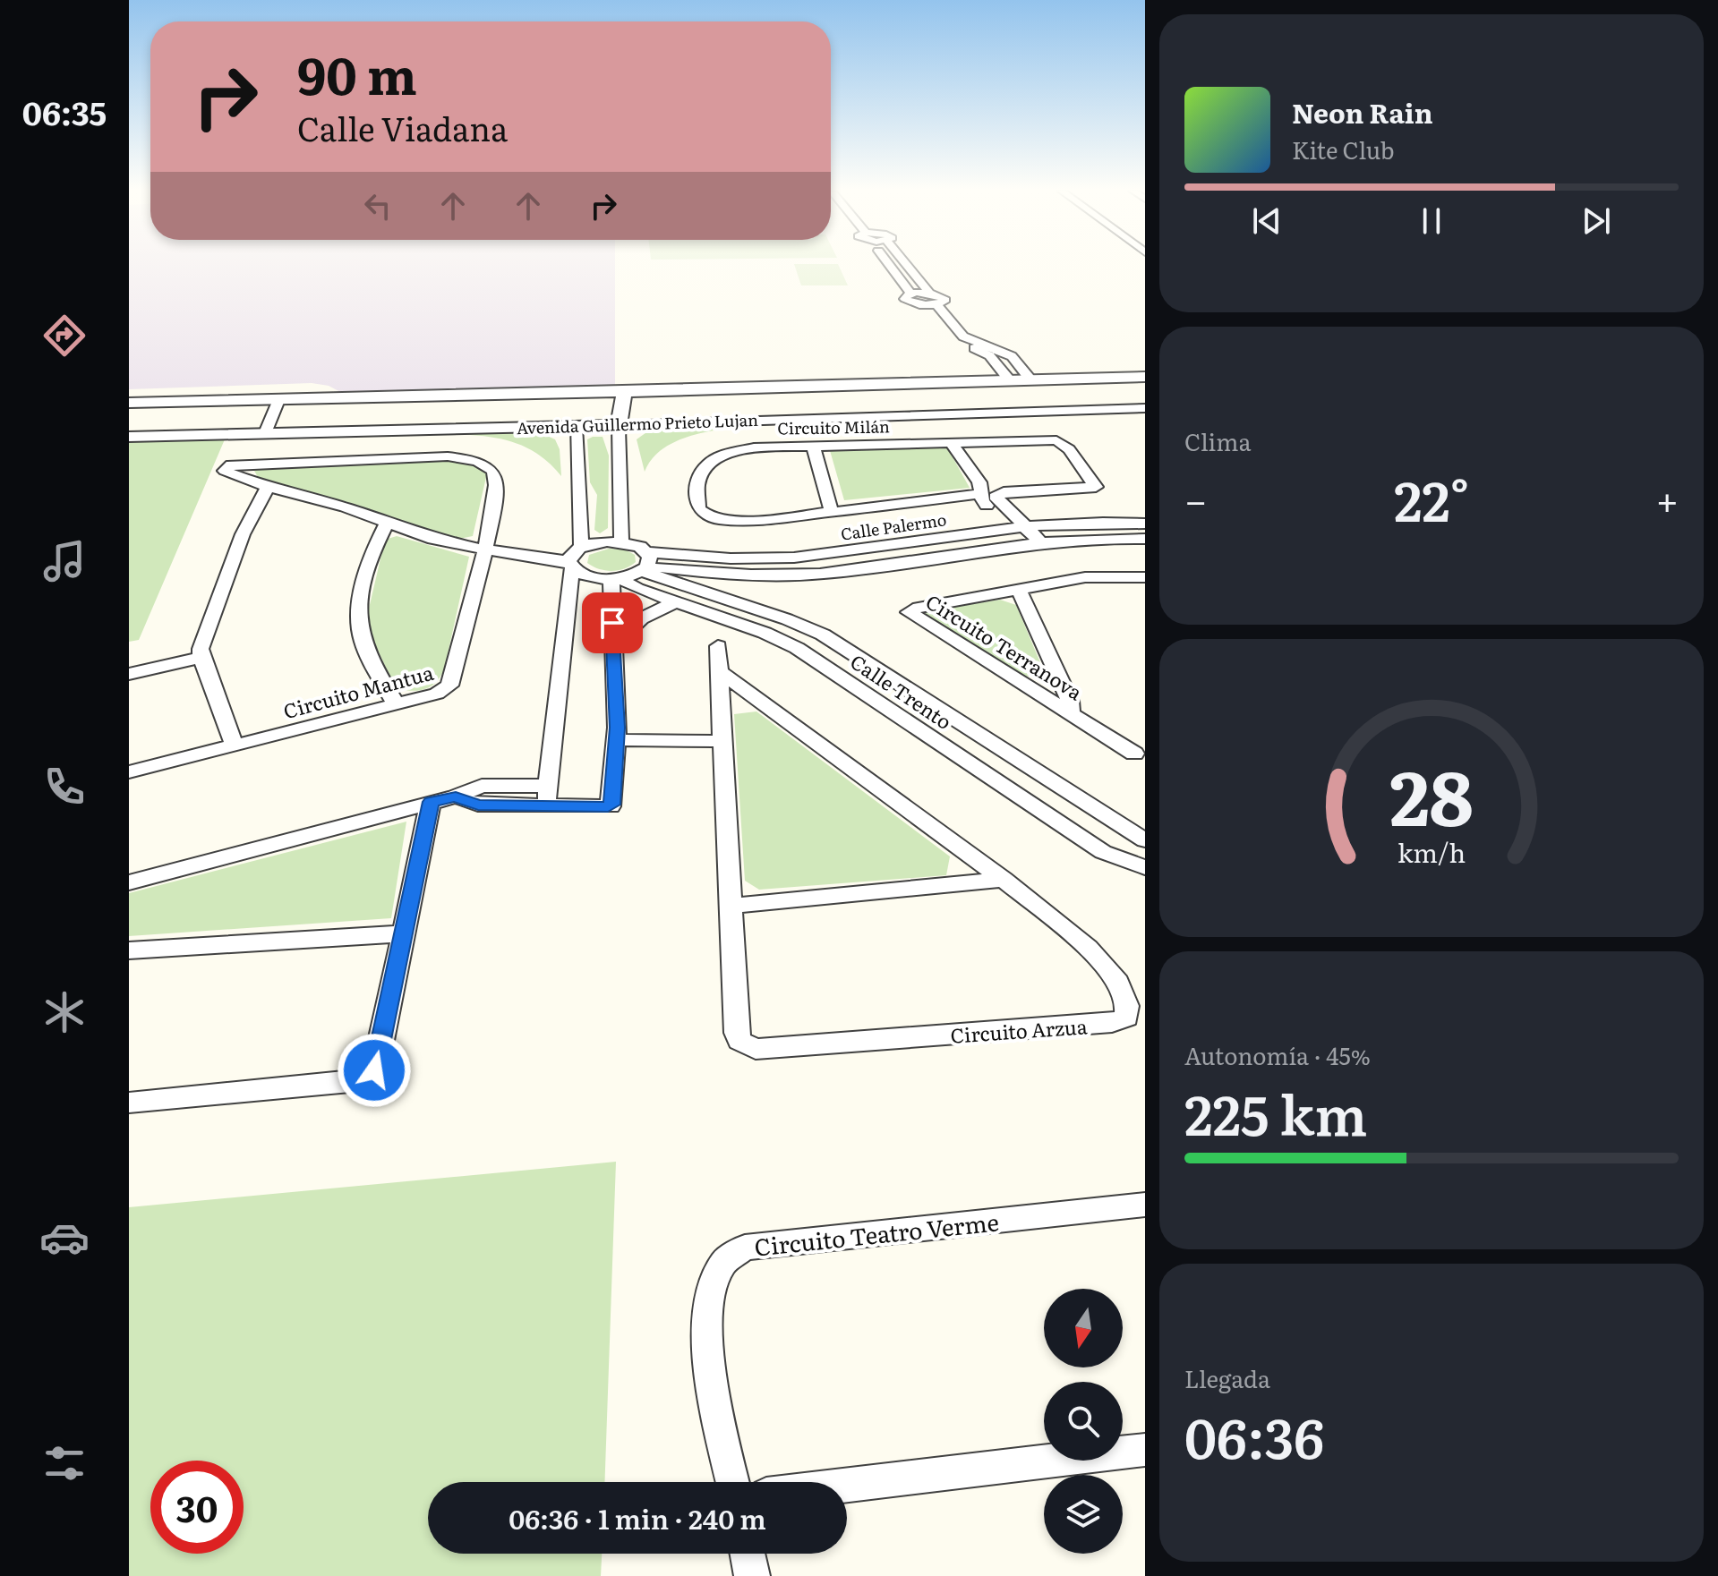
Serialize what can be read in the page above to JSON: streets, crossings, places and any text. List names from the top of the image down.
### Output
{
  "streets": {
    "street": [
      "Avenida Guillermo Prieto Lujan",
      "Circuito Milán",
      "Calle Palermo",
      "Circuito Terranova",
      "Circuito Mantua",
      "Calle Trento",
      "Circuito Arzua",
      "Circuito Teatro Verme"
    ]
  },
  "crossings": [
    ["Circuito Milán", "Calle Palermo"],
    ["Calle Palermo", "Calle Trento"]
  ],
  "north": "bottom",
  "page": {
    "tabs": "06:35",
    "turn": ["90 m", "Calle Viadana"],
    "song": ["Neon Rain", "Kite Club"],
    "tile": [
      "Clima",
      ["Autonomía · 45%", "225 km"],
      ["Llegada", "06:36"]
    ],
    "heat": ["−", "22°", "+"],
    "limit": "30",
    "trip": "06:36 · 1 min · 240 m",
    "gauge": ["28", "km/h"]
  }
}
